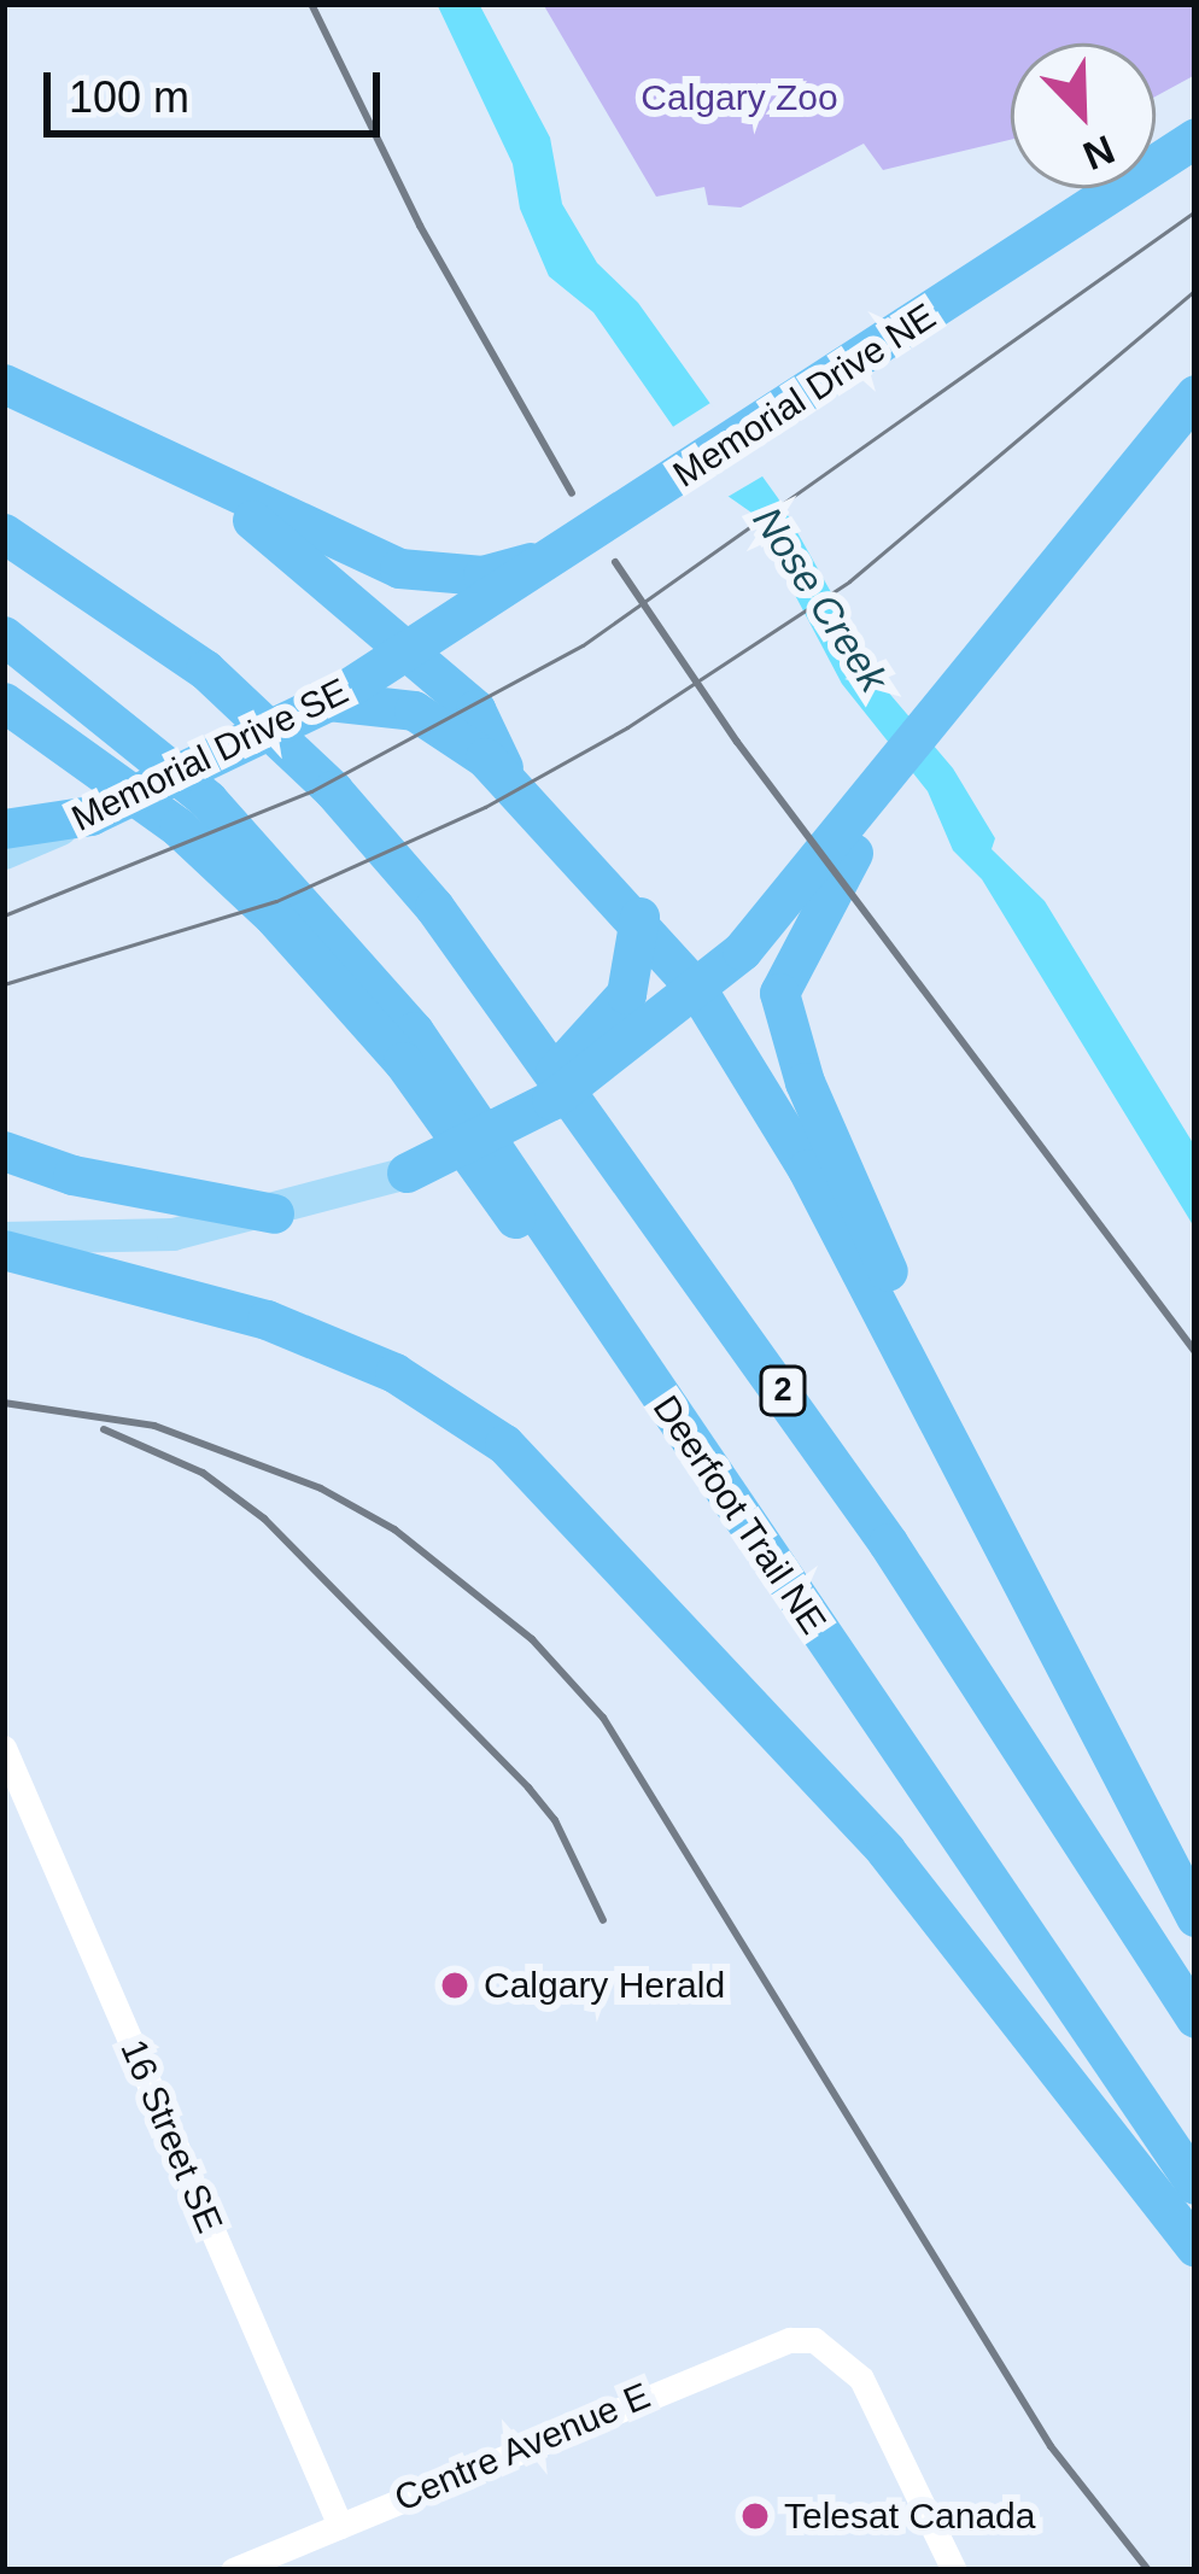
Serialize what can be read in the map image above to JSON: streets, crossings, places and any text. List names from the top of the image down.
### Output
{
  "streets": {
    "highway": [
      "Memorial Drive NE",
      "Memorial Drive SE",
      "2",
      "Deerfoot Trail NE"
    ],
    "street": ["16 Street SE", "Centre Avenue E"]
  },
  "crossings": [
    ["Memorial Drive NE", "Memorial Drive SE"],
    ["16 Street SE", "Centre Avenue E"]
  ],
  "water": ["Nose Creek"],
  "parks": ["Calgary Zoo"],
  "places": ["Calgary Herald", "Telesat Canada"],
  "scale_bar": "100 m",
  "north": "bottom right"
}
